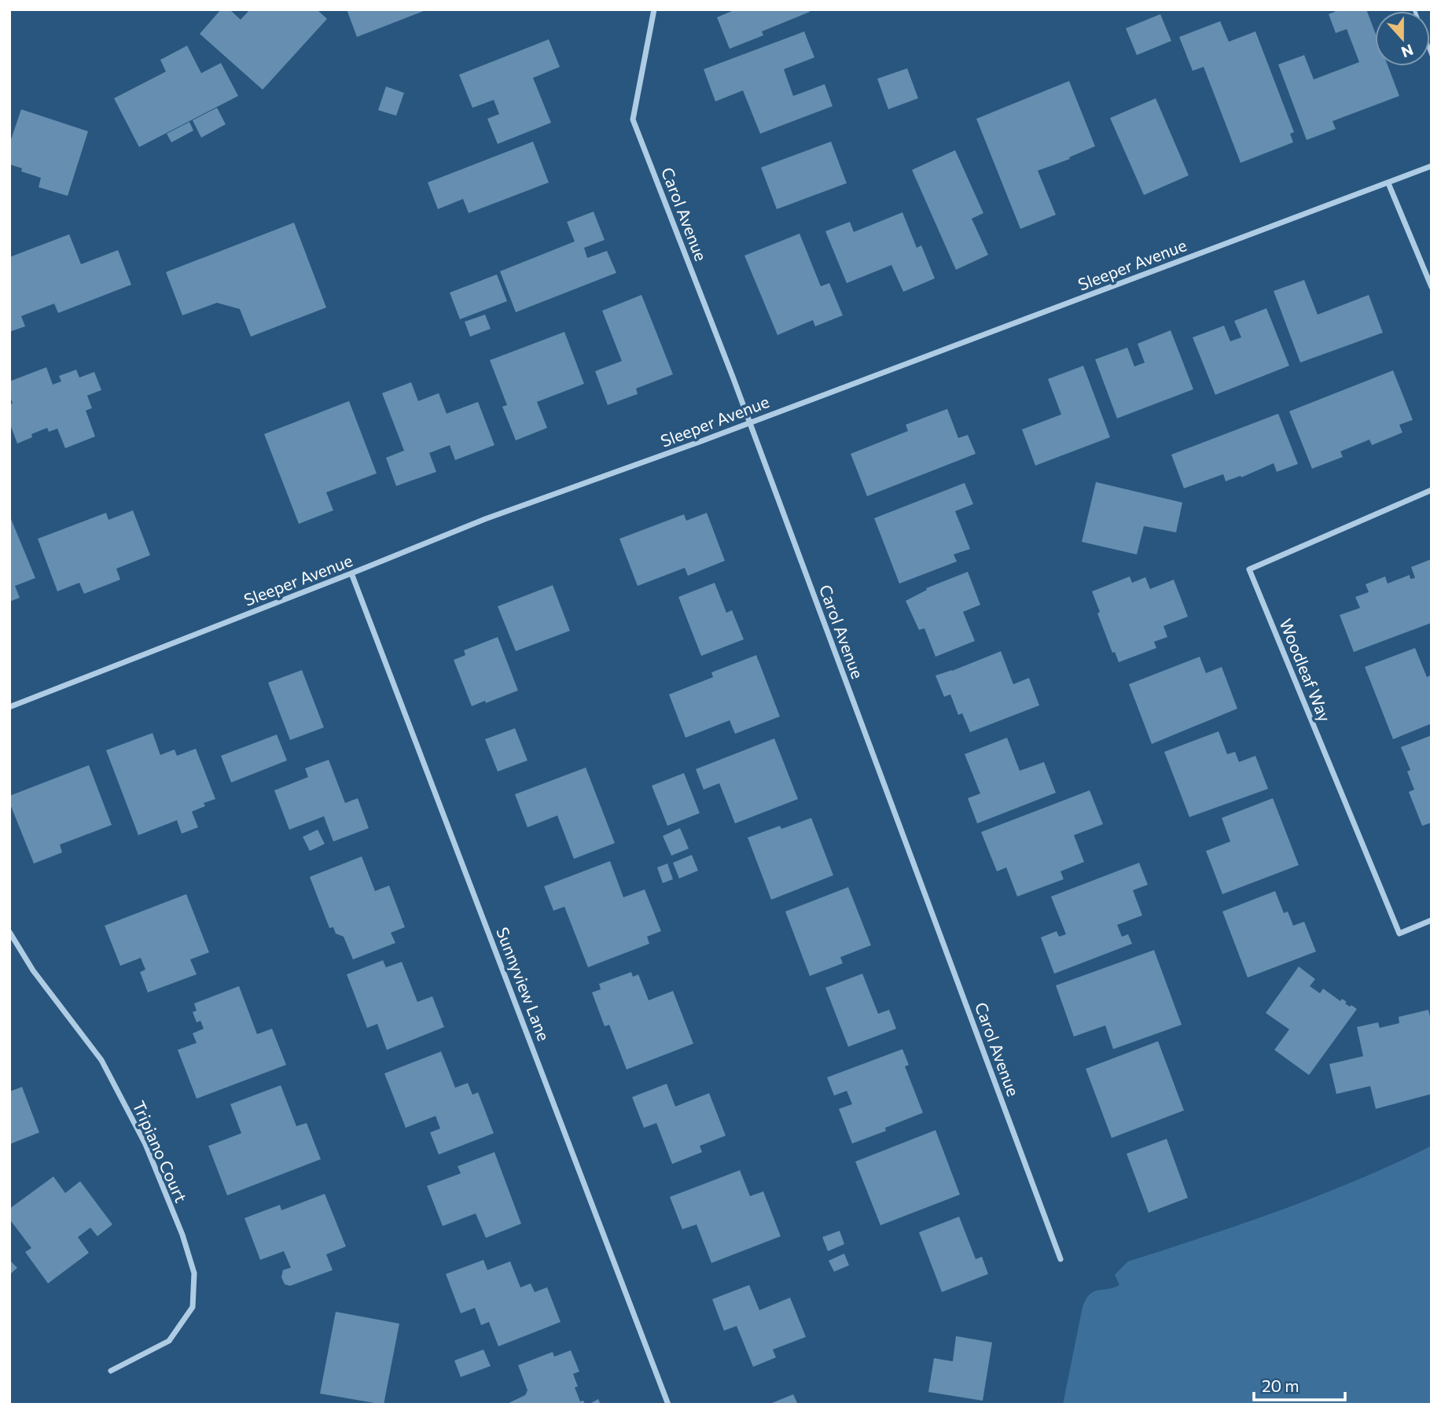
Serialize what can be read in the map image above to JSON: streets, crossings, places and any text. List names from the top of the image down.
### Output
{
  "streets": {
    "street": [
      "Carol Avenue",
      "Sleeper Avenue",
      "Woodleaf Way",
      "Sunnyview Lane",
      "Tripiano Court"
    ]
  },
  "crossings": [
    ["Carol Avenue", "Sleeper Avenue"],
    ["Sleeper Avenue", "Sunnyview Lane"]
  ],
  "scale_bar": "20 m",
  "north": "bottom"
}
